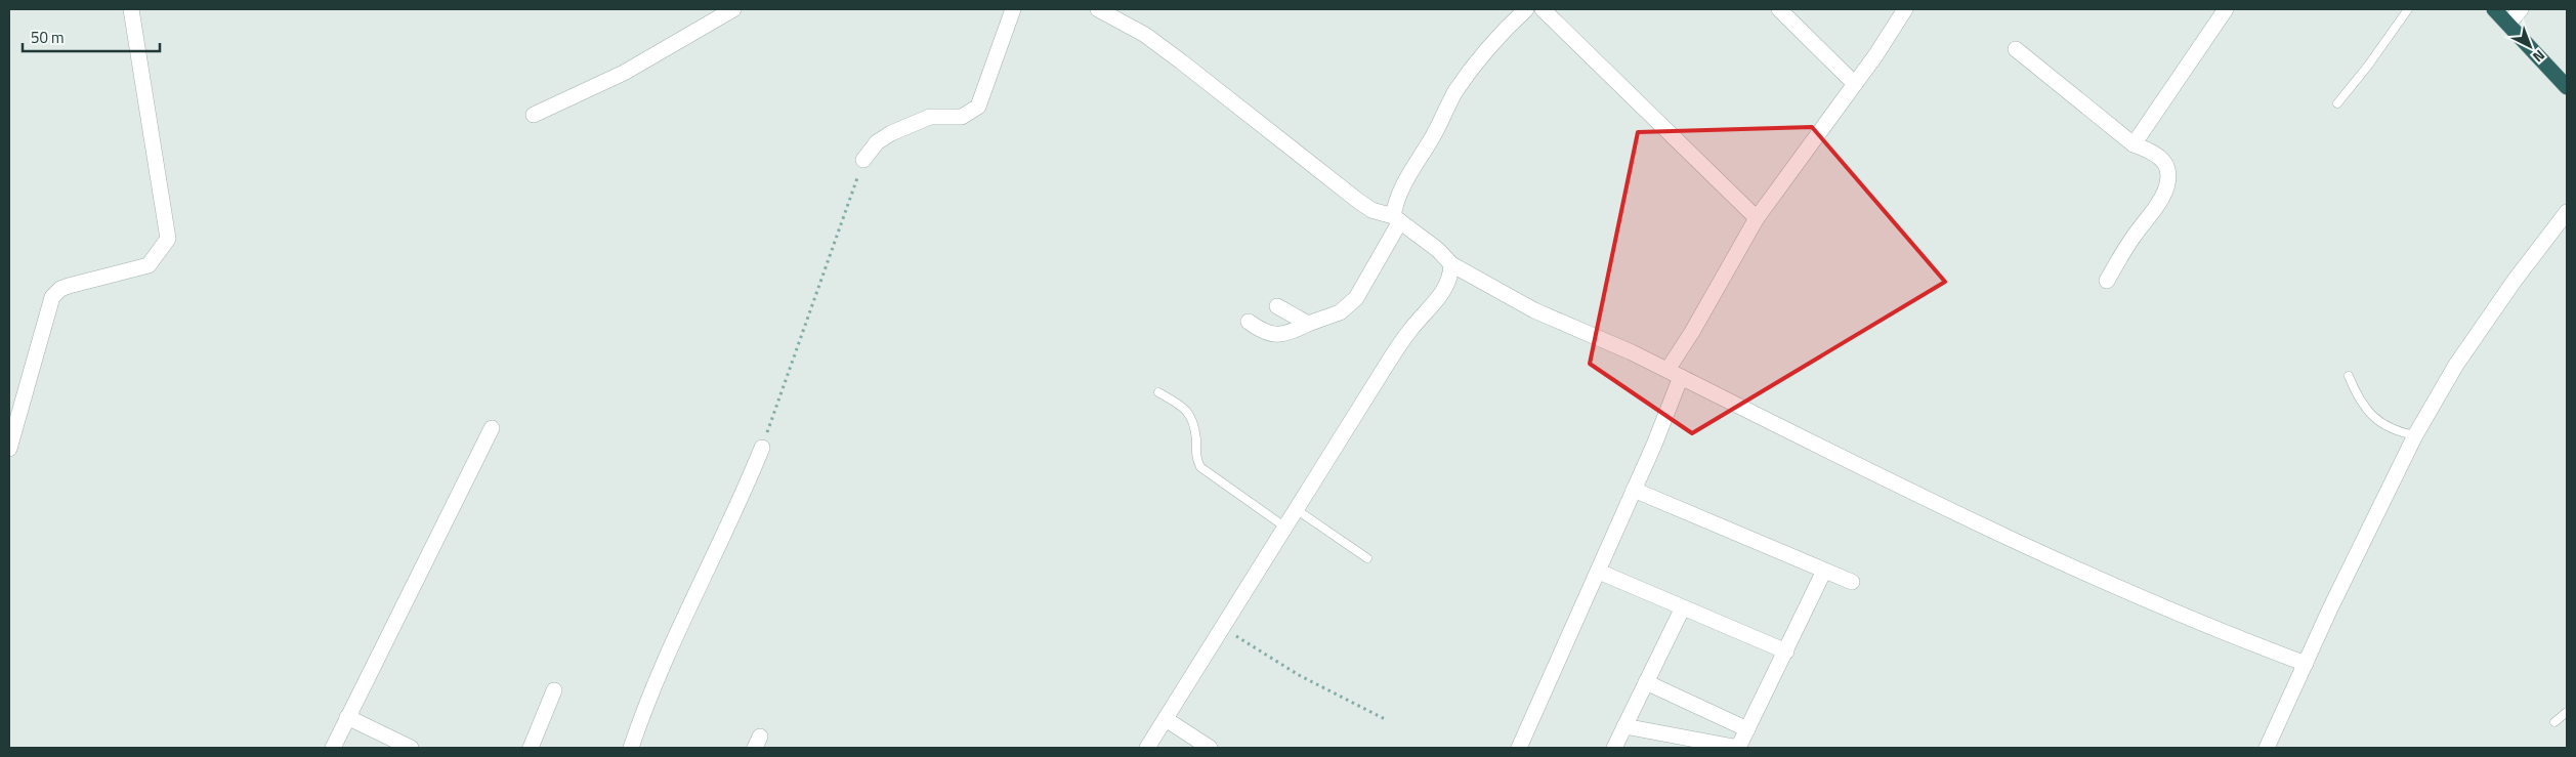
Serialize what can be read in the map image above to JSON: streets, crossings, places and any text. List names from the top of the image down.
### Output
{
  "scale_bar": "50 m",
  "north": "bottom right"
}
